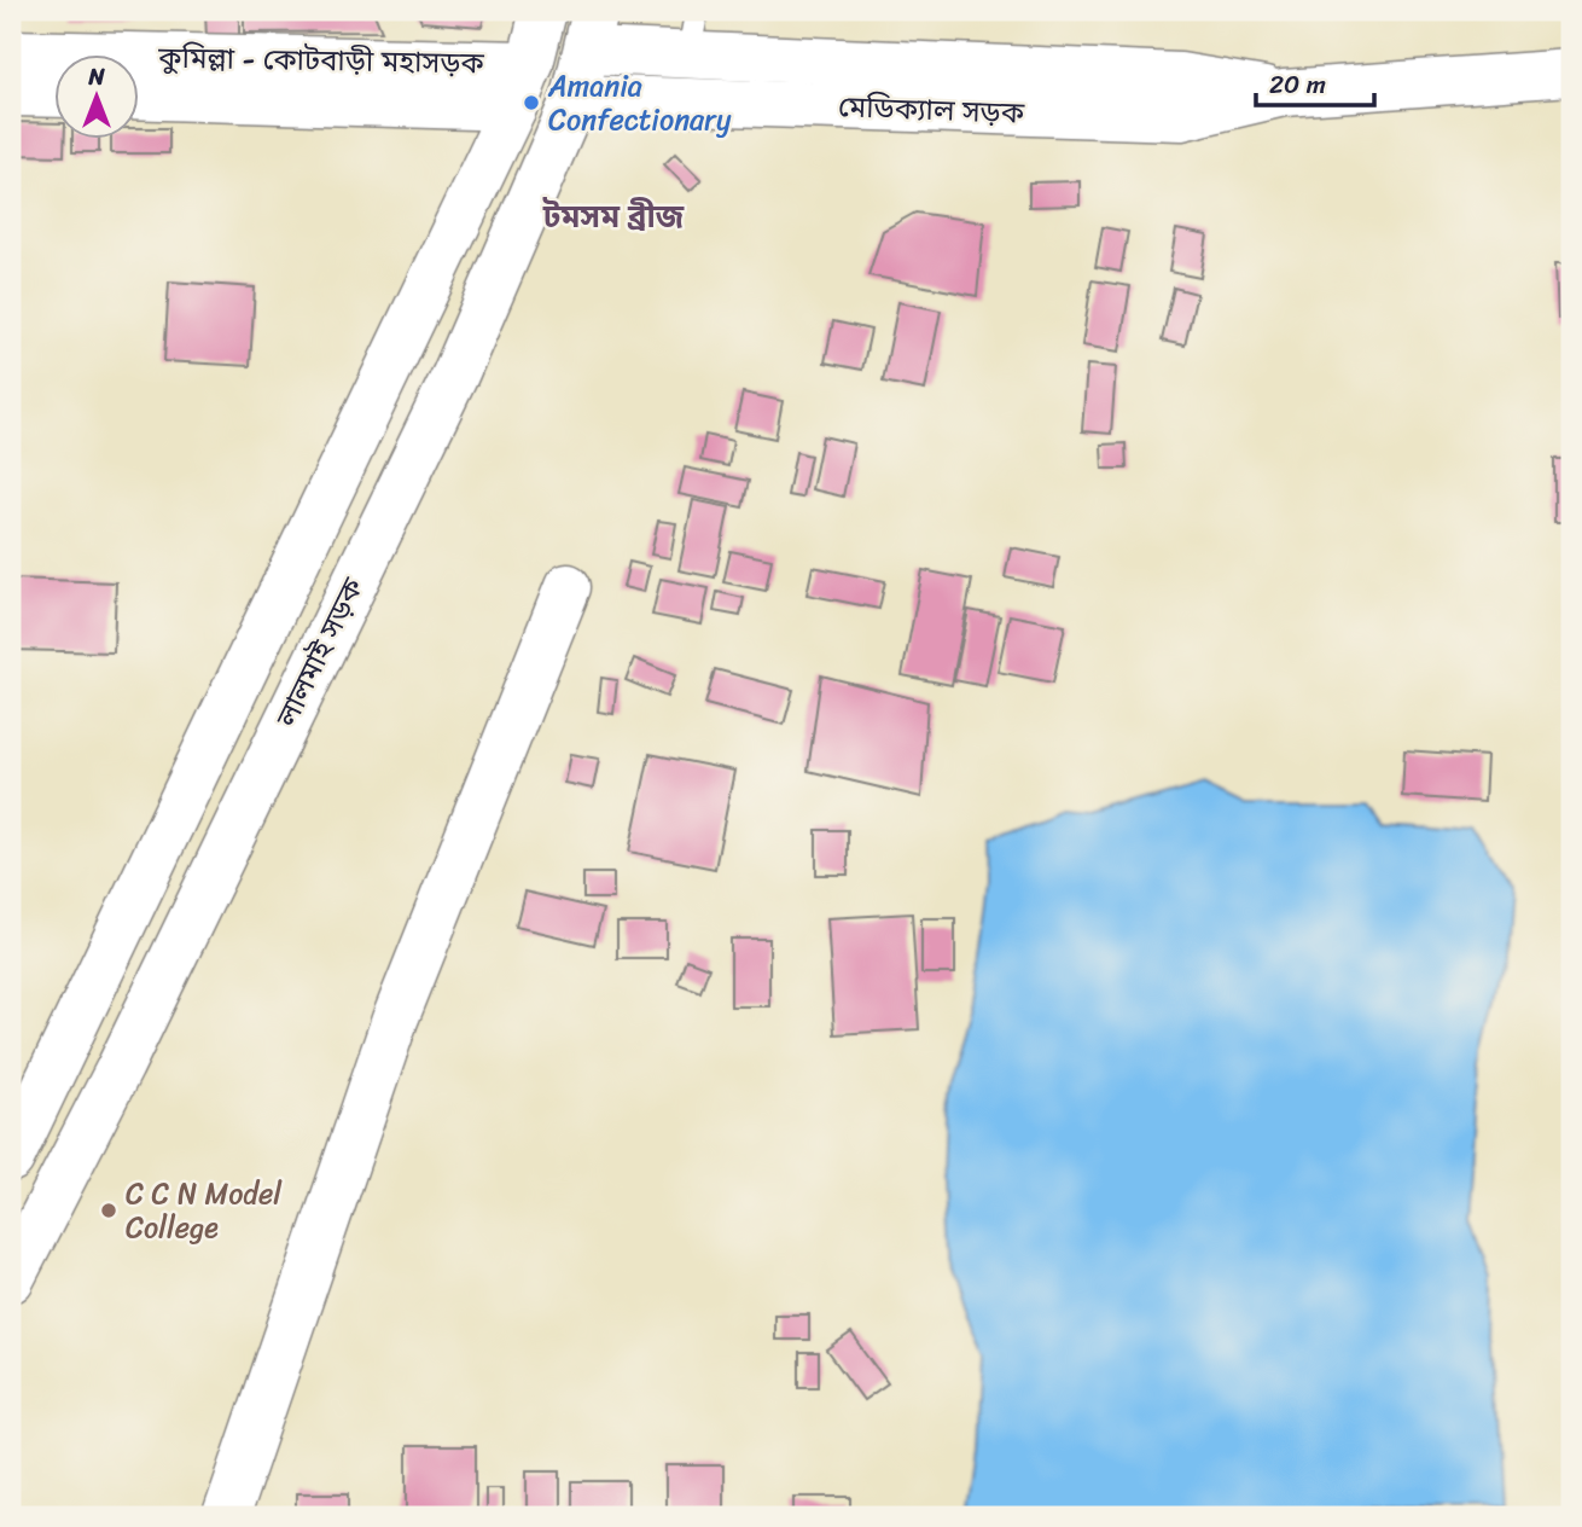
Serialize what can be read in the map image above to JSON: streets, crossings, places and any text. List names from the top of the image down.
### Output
{
  "streets": {
    "main road": ["কুমিল্লা - কোটবাড়ী মহাসড়ক", "মেডিক্যাল সড়ক", "লালমাই সড়ক"]
  },
  "crossings": [
    ["কুমিল্লা - কোটবাড়ী মহাসড়ক", "লালমাই সড়ক"],
    ["মেডিক্যাল সড়ক", "লালমাই সড়ক"]
  ],
  "districts": ["টমসম ব্রীজ"],
  "places": ["Amania Confectionary", "C C N Model College"],
  "scale_bar": "20 m",
  "north": "top"
}
